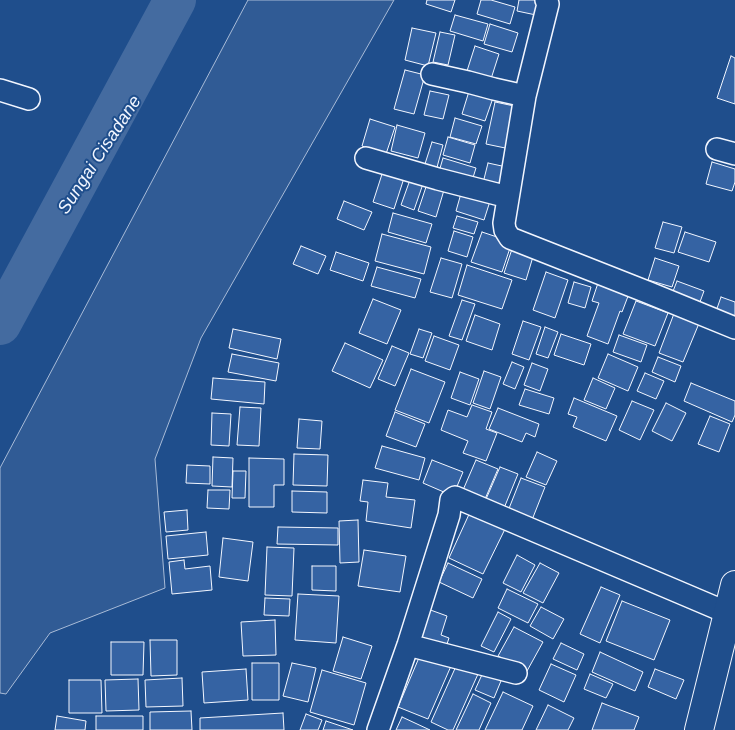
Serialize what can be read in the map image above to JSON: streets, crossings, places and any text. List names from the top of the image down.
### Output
{
  "water": ["Sungai Cisadane"]
}
